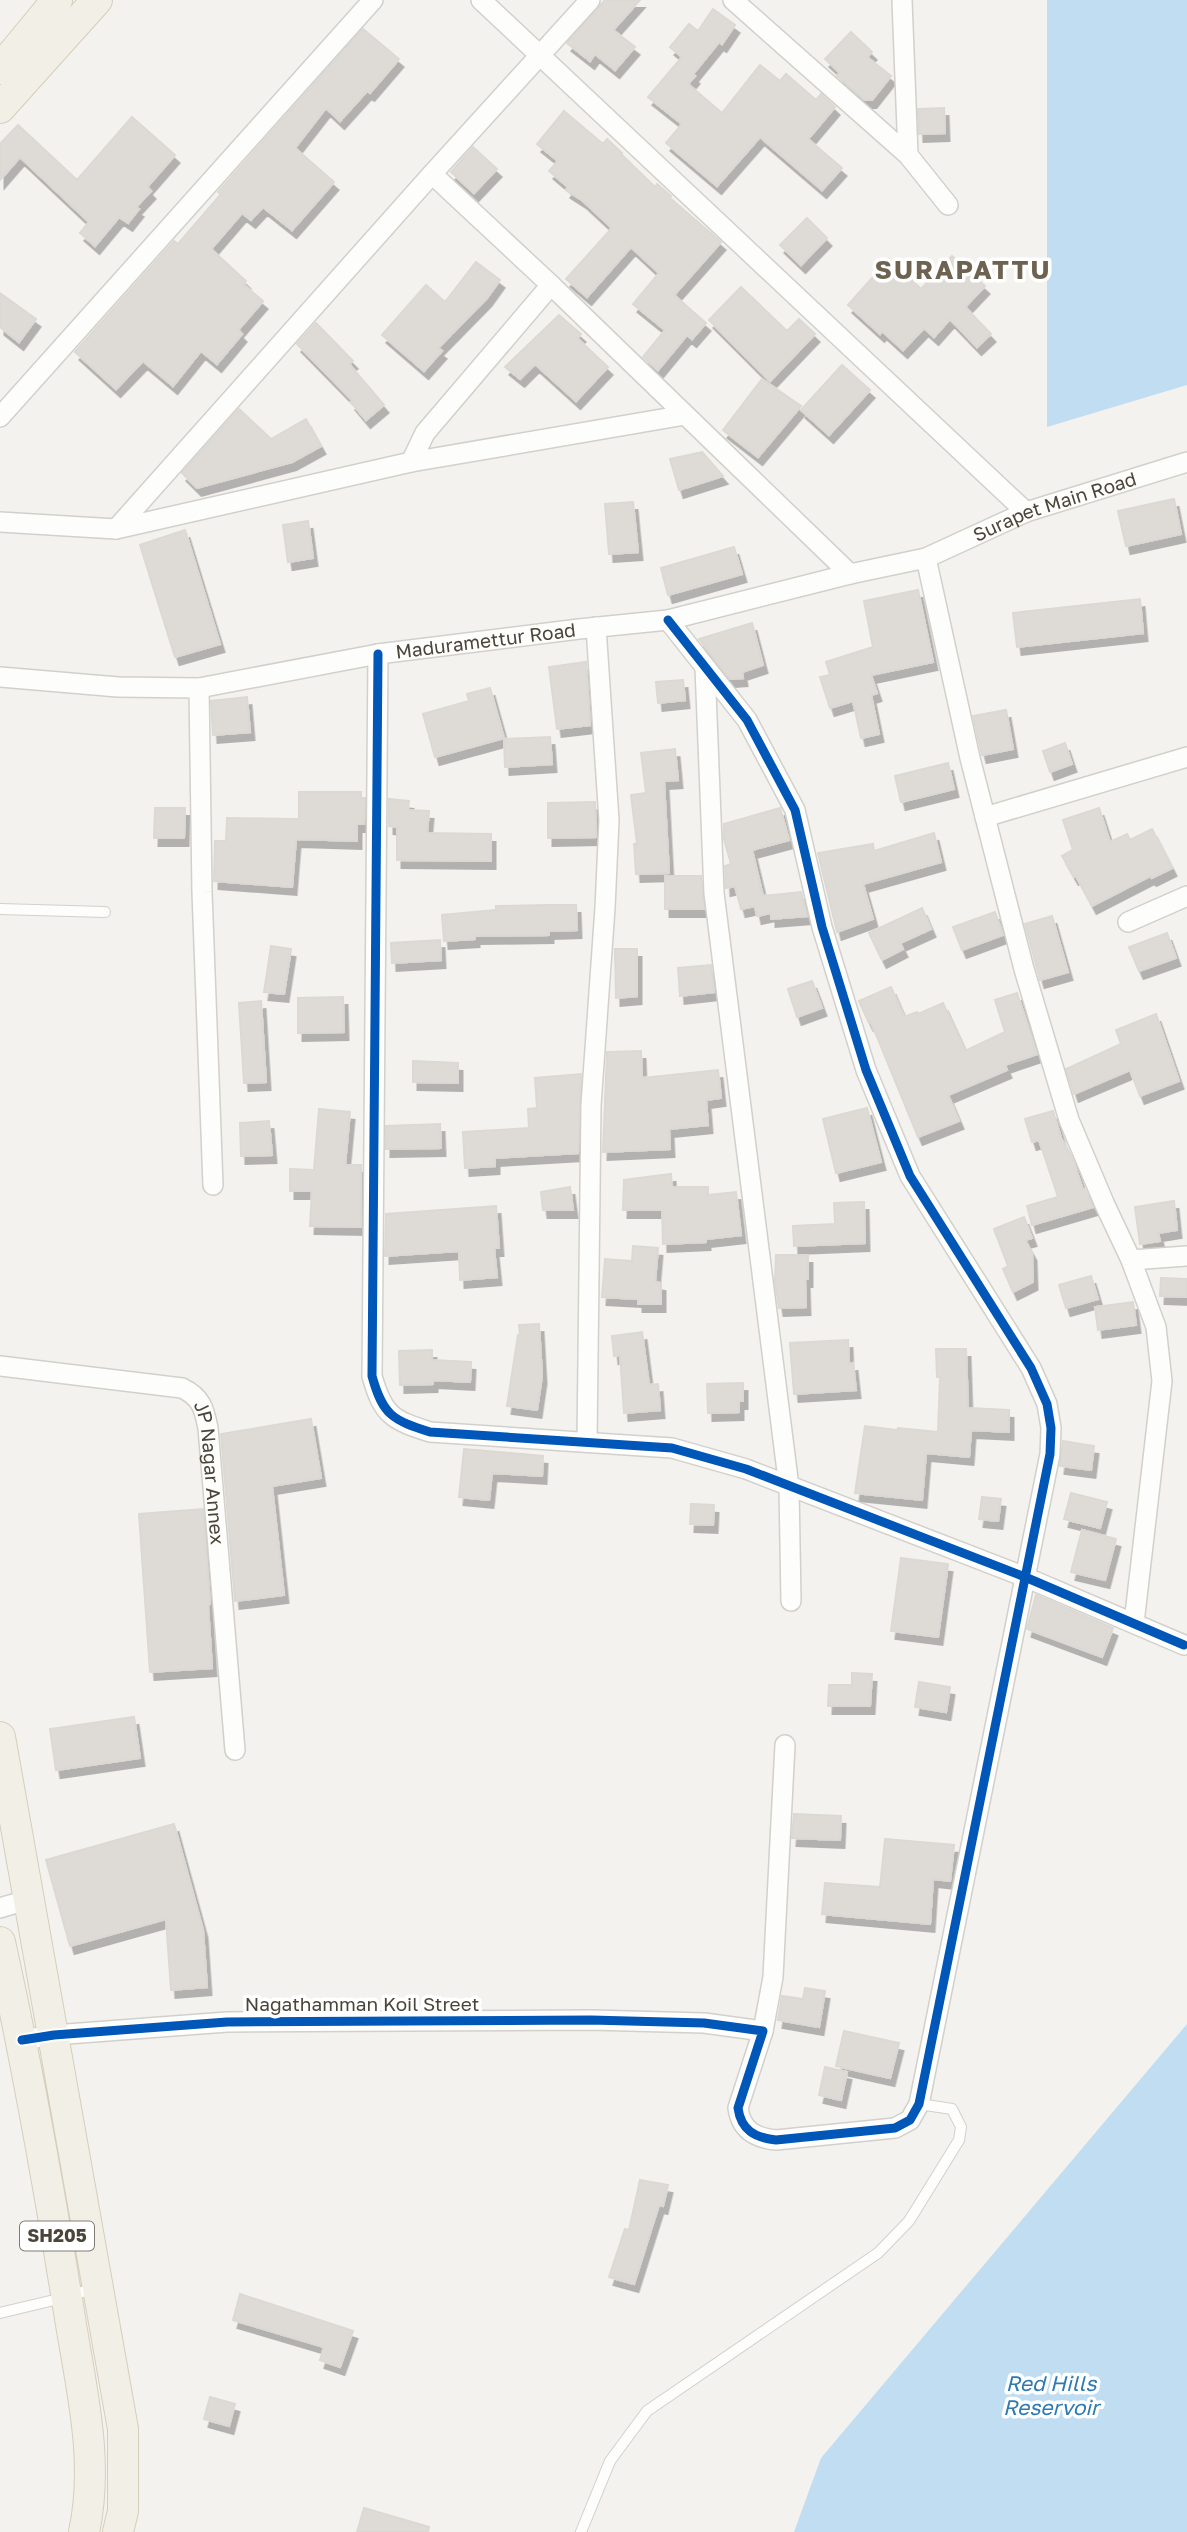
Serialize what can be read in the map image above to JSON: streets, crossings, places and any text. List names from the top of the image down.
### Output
{
  "streets": {
    "main road": ["SH205"],
    "street": [
      "Surapet Main Road",
      "Maduramettur Road",
      "JP Nagar Annex",
      "Nagathamman Koil Street"
    ]
  },
  "crossings": [
    ["Surapet Main Road", "Maduramettur Road"],
    ["Nagathamman Koil Street", "SH205"]
  ],
  "districts": ["SURAPATTU"],
  "water": ["Red Hills Reservoir"]
}
